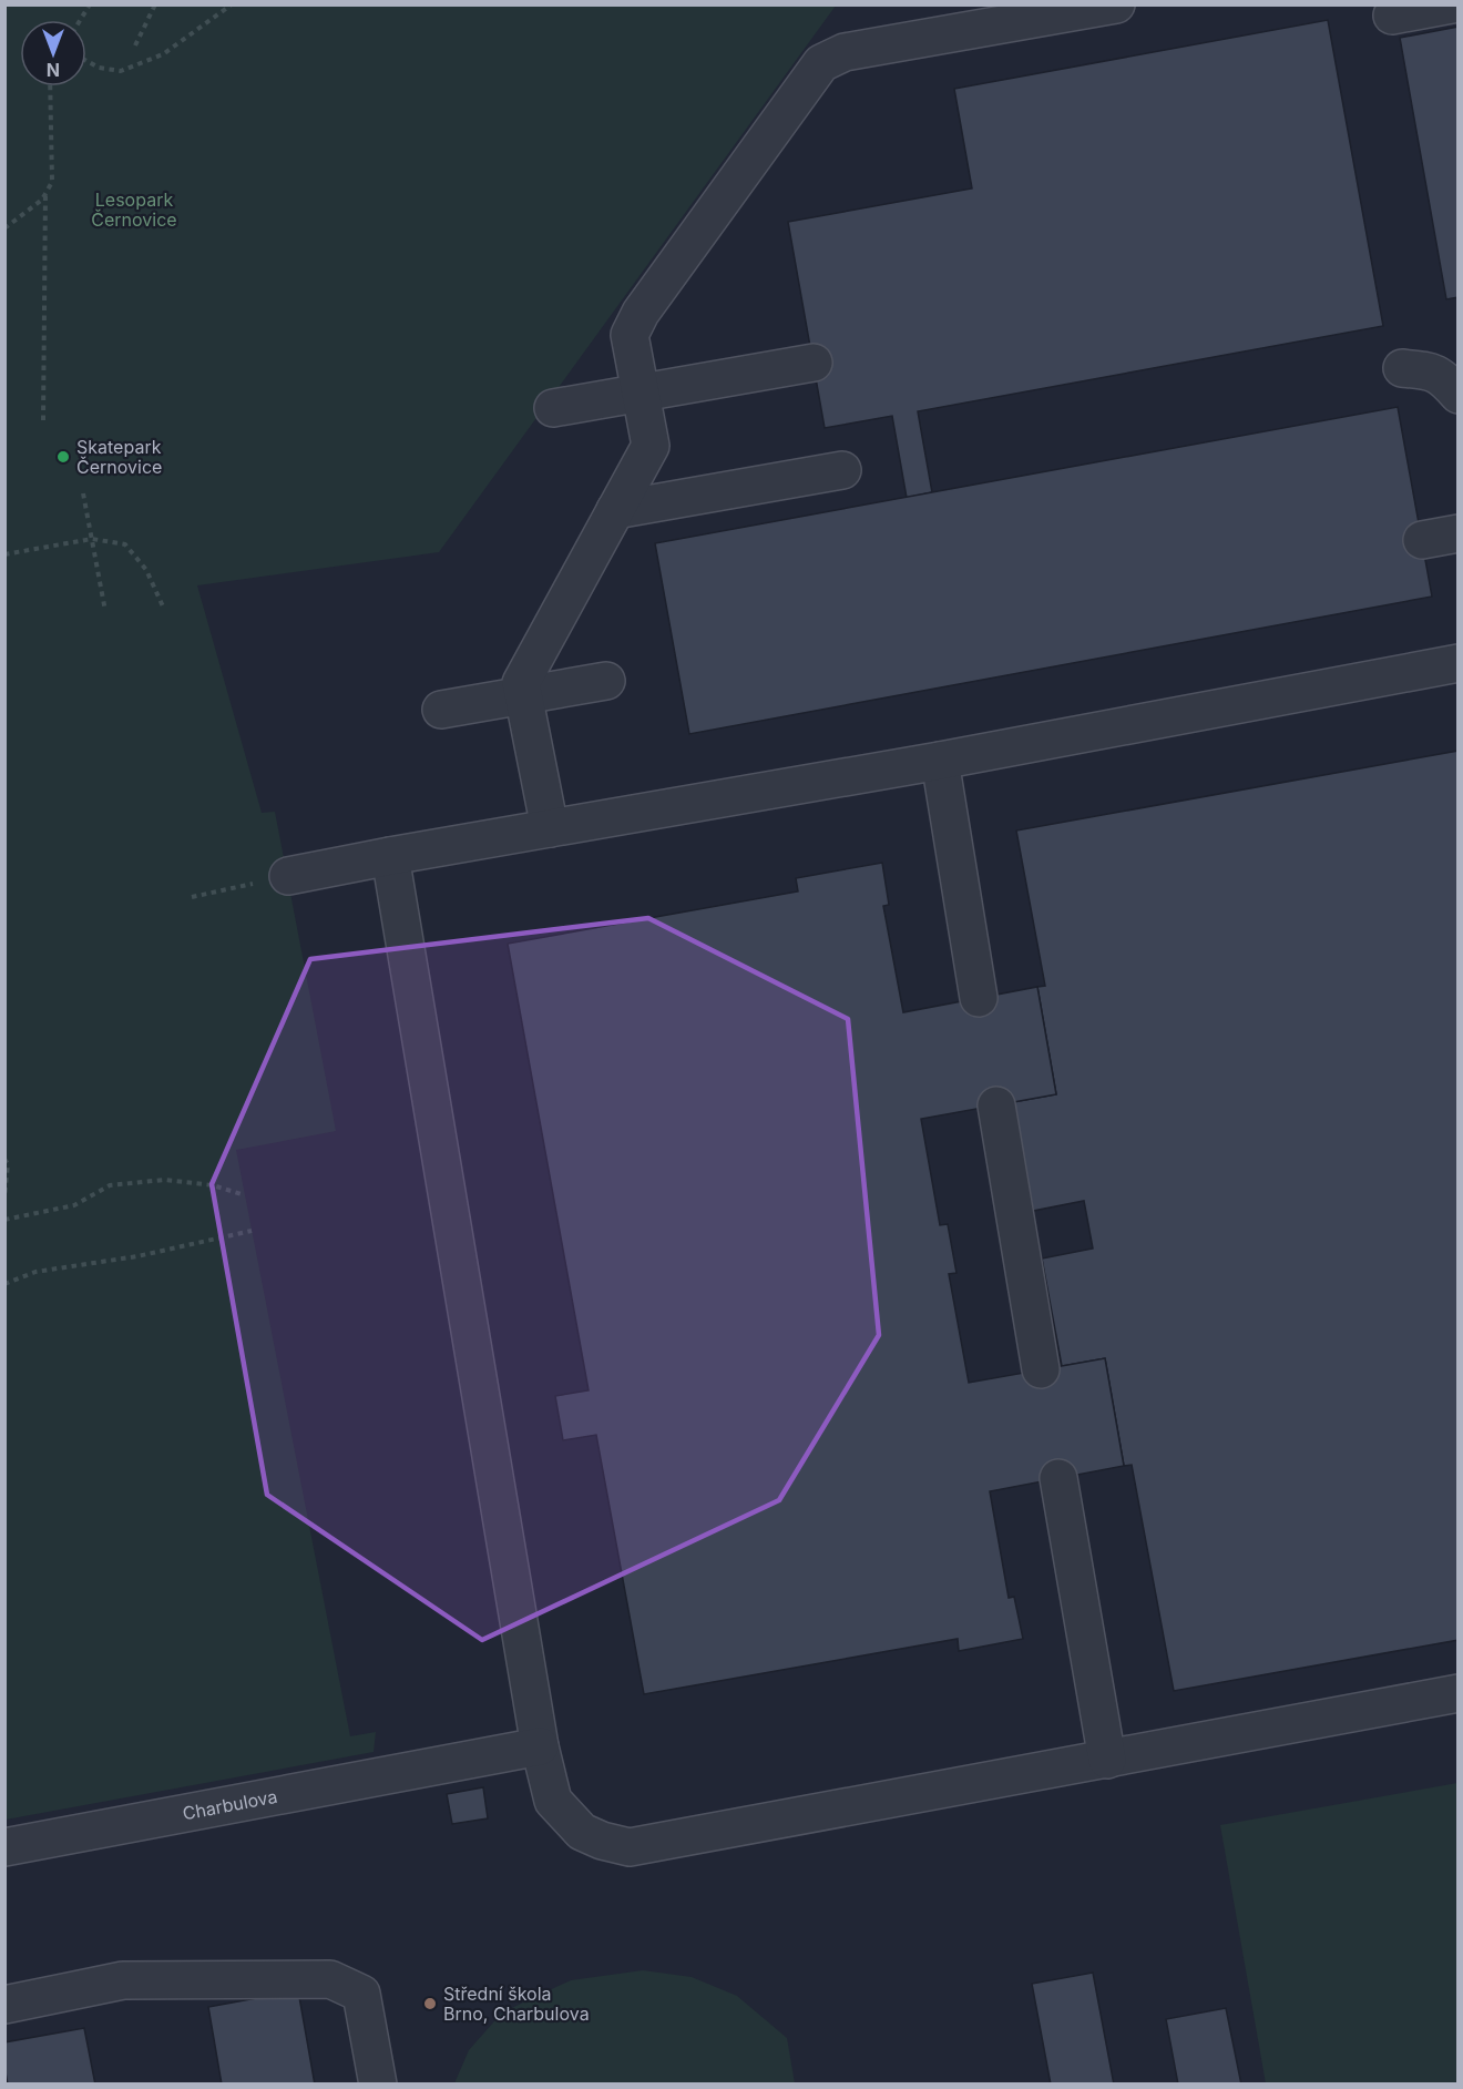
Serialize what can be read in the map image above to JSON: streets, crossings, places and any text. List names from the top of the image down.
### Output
{
  "streets": {
    "street": ["Charbulova"]
  },
  "parks": ["Lesopark Černovice"],
  "places": ["Skatepark Černovice", "Střední škola Brno, Charbulova"],
  "north": "bottom"
}
